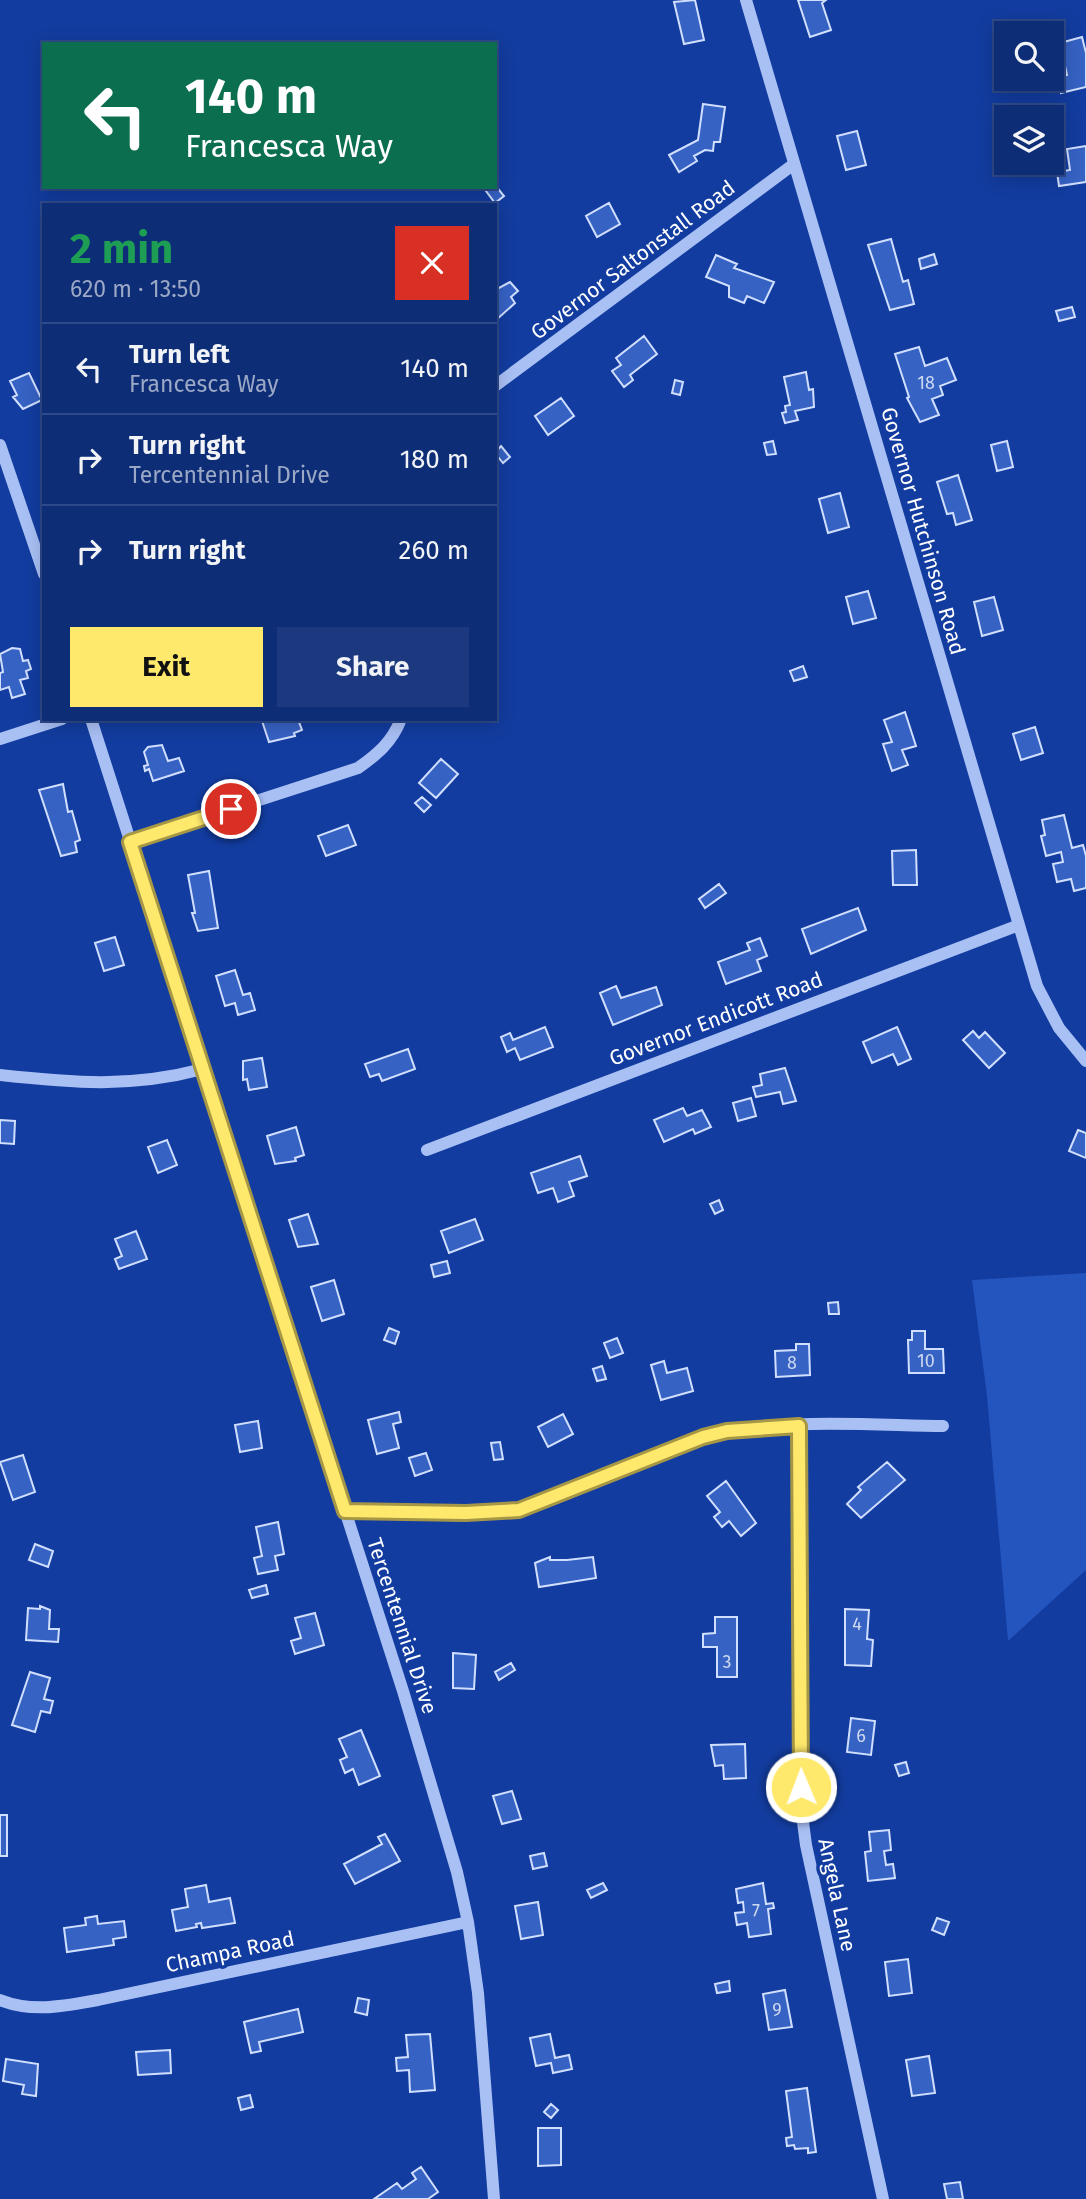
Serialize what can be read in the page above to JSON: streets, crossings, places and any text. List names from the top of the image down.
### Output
{
  "streets": {
    "street": [
      "Governor Saltonstall Road",
      "Governor Hutchinson Road",
      "Governor Endicott Road",
      "Tercentennial Drive",
      "Angela Lane",
      "Champa Road"
    ]
  },
  "crossings": [
    ["Governor Saltonstall Road", "Governor Hutchinson Road"],
    ["Governor Hutchinson Road", "Governor Endicott Road"],
    ["Tercentennial Drive", "Champa Road"]
  ],
  "house_numbers": [
    "18",
    "10",
    "8",
    "4",
    "3",
    "6",
    "7",
    "9"
  ],
  "page": {
    "turn": ["140 m", "Francesca Way"],
    "heading": ["2 min", "620 m · 13:50"],
    "list": [
      {
        "name": "Turn left",
        "note": "Francesca Way",
        "value": "140 m"
      },
      {
        "name": "Turn right",
        "note": "Tercentennial Drive",
        "value": "180 m"
      },
      {
        "name": "Turn right",
        "value": "260 m"
      }
    ],
    "buttons": ["Exit", "Share"]
  }
}
